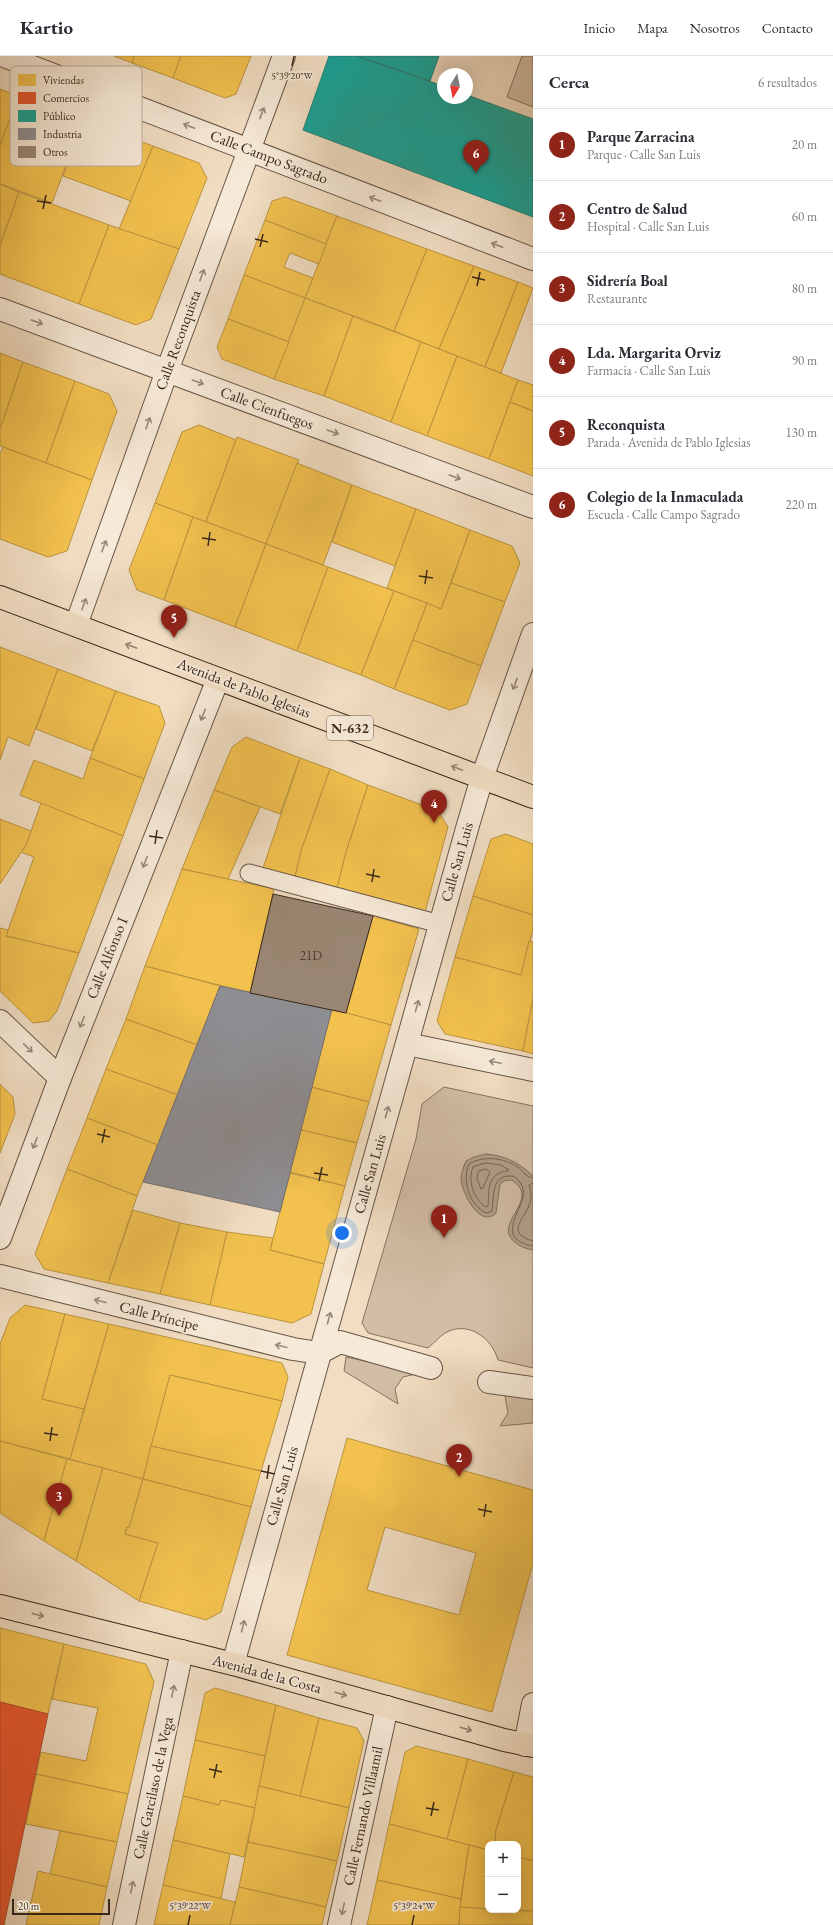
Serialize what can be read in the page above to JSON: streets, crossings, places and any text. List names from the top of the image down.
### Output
{
  "streets": {
    "main road": ["Avenida de Pablo Iglesias", "N-632", "Avenida de la Costa"],
    "street": [
      "Calle Campo Sagrado",
      "Calle Reconquista",
      "Calle Cienfuegos",
      "Calle San Luis",
      "Calle Alfonso I",
      "Calle Príncipe",
      "Calle Garcilaso de la Vega",
      "Calle Fernando Villaamil"
    ]
  },
  "crossings": [
    ["Calle Campo Sagrado", "Calle Reconquista"],
    ["Calle Reconquista", "Calle Cienfuegos"],
    ["Calle Reconquista", "Avenida de Pablo Iglesias"],
    ["Avenida de Pablo Iglesias", "Calle San Luis"],
    ["Avenida de Pablo Iglesias", "Calle Alfonso I"],
    ["Calle San Luis", "Calle Príncipe"],
    ["Calle San Luis", "Avenida de la Costa"],
    ["Avenida de la Costa", "Calle Garcilaso de la Vega"],
    ["Avenida de la Costa", "Calle Fernando Villaamil"]
  ],
  "one_way": [
    "Calle Campo Sagrado",
    "Calle Reconquista",
    "Calle Cienfuegos",
    "Avenida de Pablo Iglesias",
    "Calle Alfonso I",
    "Calle Príncipe",
    "Avenida de la Costa",
    "Calle Garcilaso de la Vega",
    "Calle Fernando Villaamil"
  ],
  "house_numbers": ["21D"],
  "legend": [
    "Viviendas",
    "Comercios",
    "Público",
    "Industria",
    "Otros"
  ],
  "scale_bar": "20 m",
  "north": "bottom",
  "page": {
    "header": "Kartio",
    "nav": [
      "Inicio",
      "Mapa",
      "Nosotros",
      "Contacto"
    ],
    "heading": ["Cerca", "6 resultados"],
    "list": [
      {
        "mark": "1",
        "name": "Parque Zarracina",
        "note": "Parque · Calle San Luis",
        "value": "20 m"
      },
      {
        "mark": "2",
        "name": "Centro de Salud",
        "note": "Hospital · Calle San Luis",
        "value": "60 m"
      },
      {
        "mark": "3",
        "name": "Sidrería Boal",
        "note": "Restaurante",
        "value": "80 m"
      },
      {
        "mark": "4",
        "name": "Lda. Margarita Orviz",
        "note": "Farmacia · Calle San Luis",
        "value": "90 m"
      },
      {
        "mark": "5",
        "name": "Reconquista",
        "note": "Parada · Avenida de Pablo Iglesias",
        "value": "130 m"
      },
      {
        "mark": "6",
        "name": "Colegio de la Inmaculada",
        "note": "Escuela · Calle Campo Sagrado",
        "value": "220 m"
      }
    ],
    "pins": [
      "6",
      "5",
      "4",
      "1",
      "2",
      "3"
    ],
    "map_buttons": ["+", "−"],
    "scale": "20 m"
  },
  "coordinates": ["5°39'20\"W", "5°39'22\"W", "5°39'24\"W"]
}
